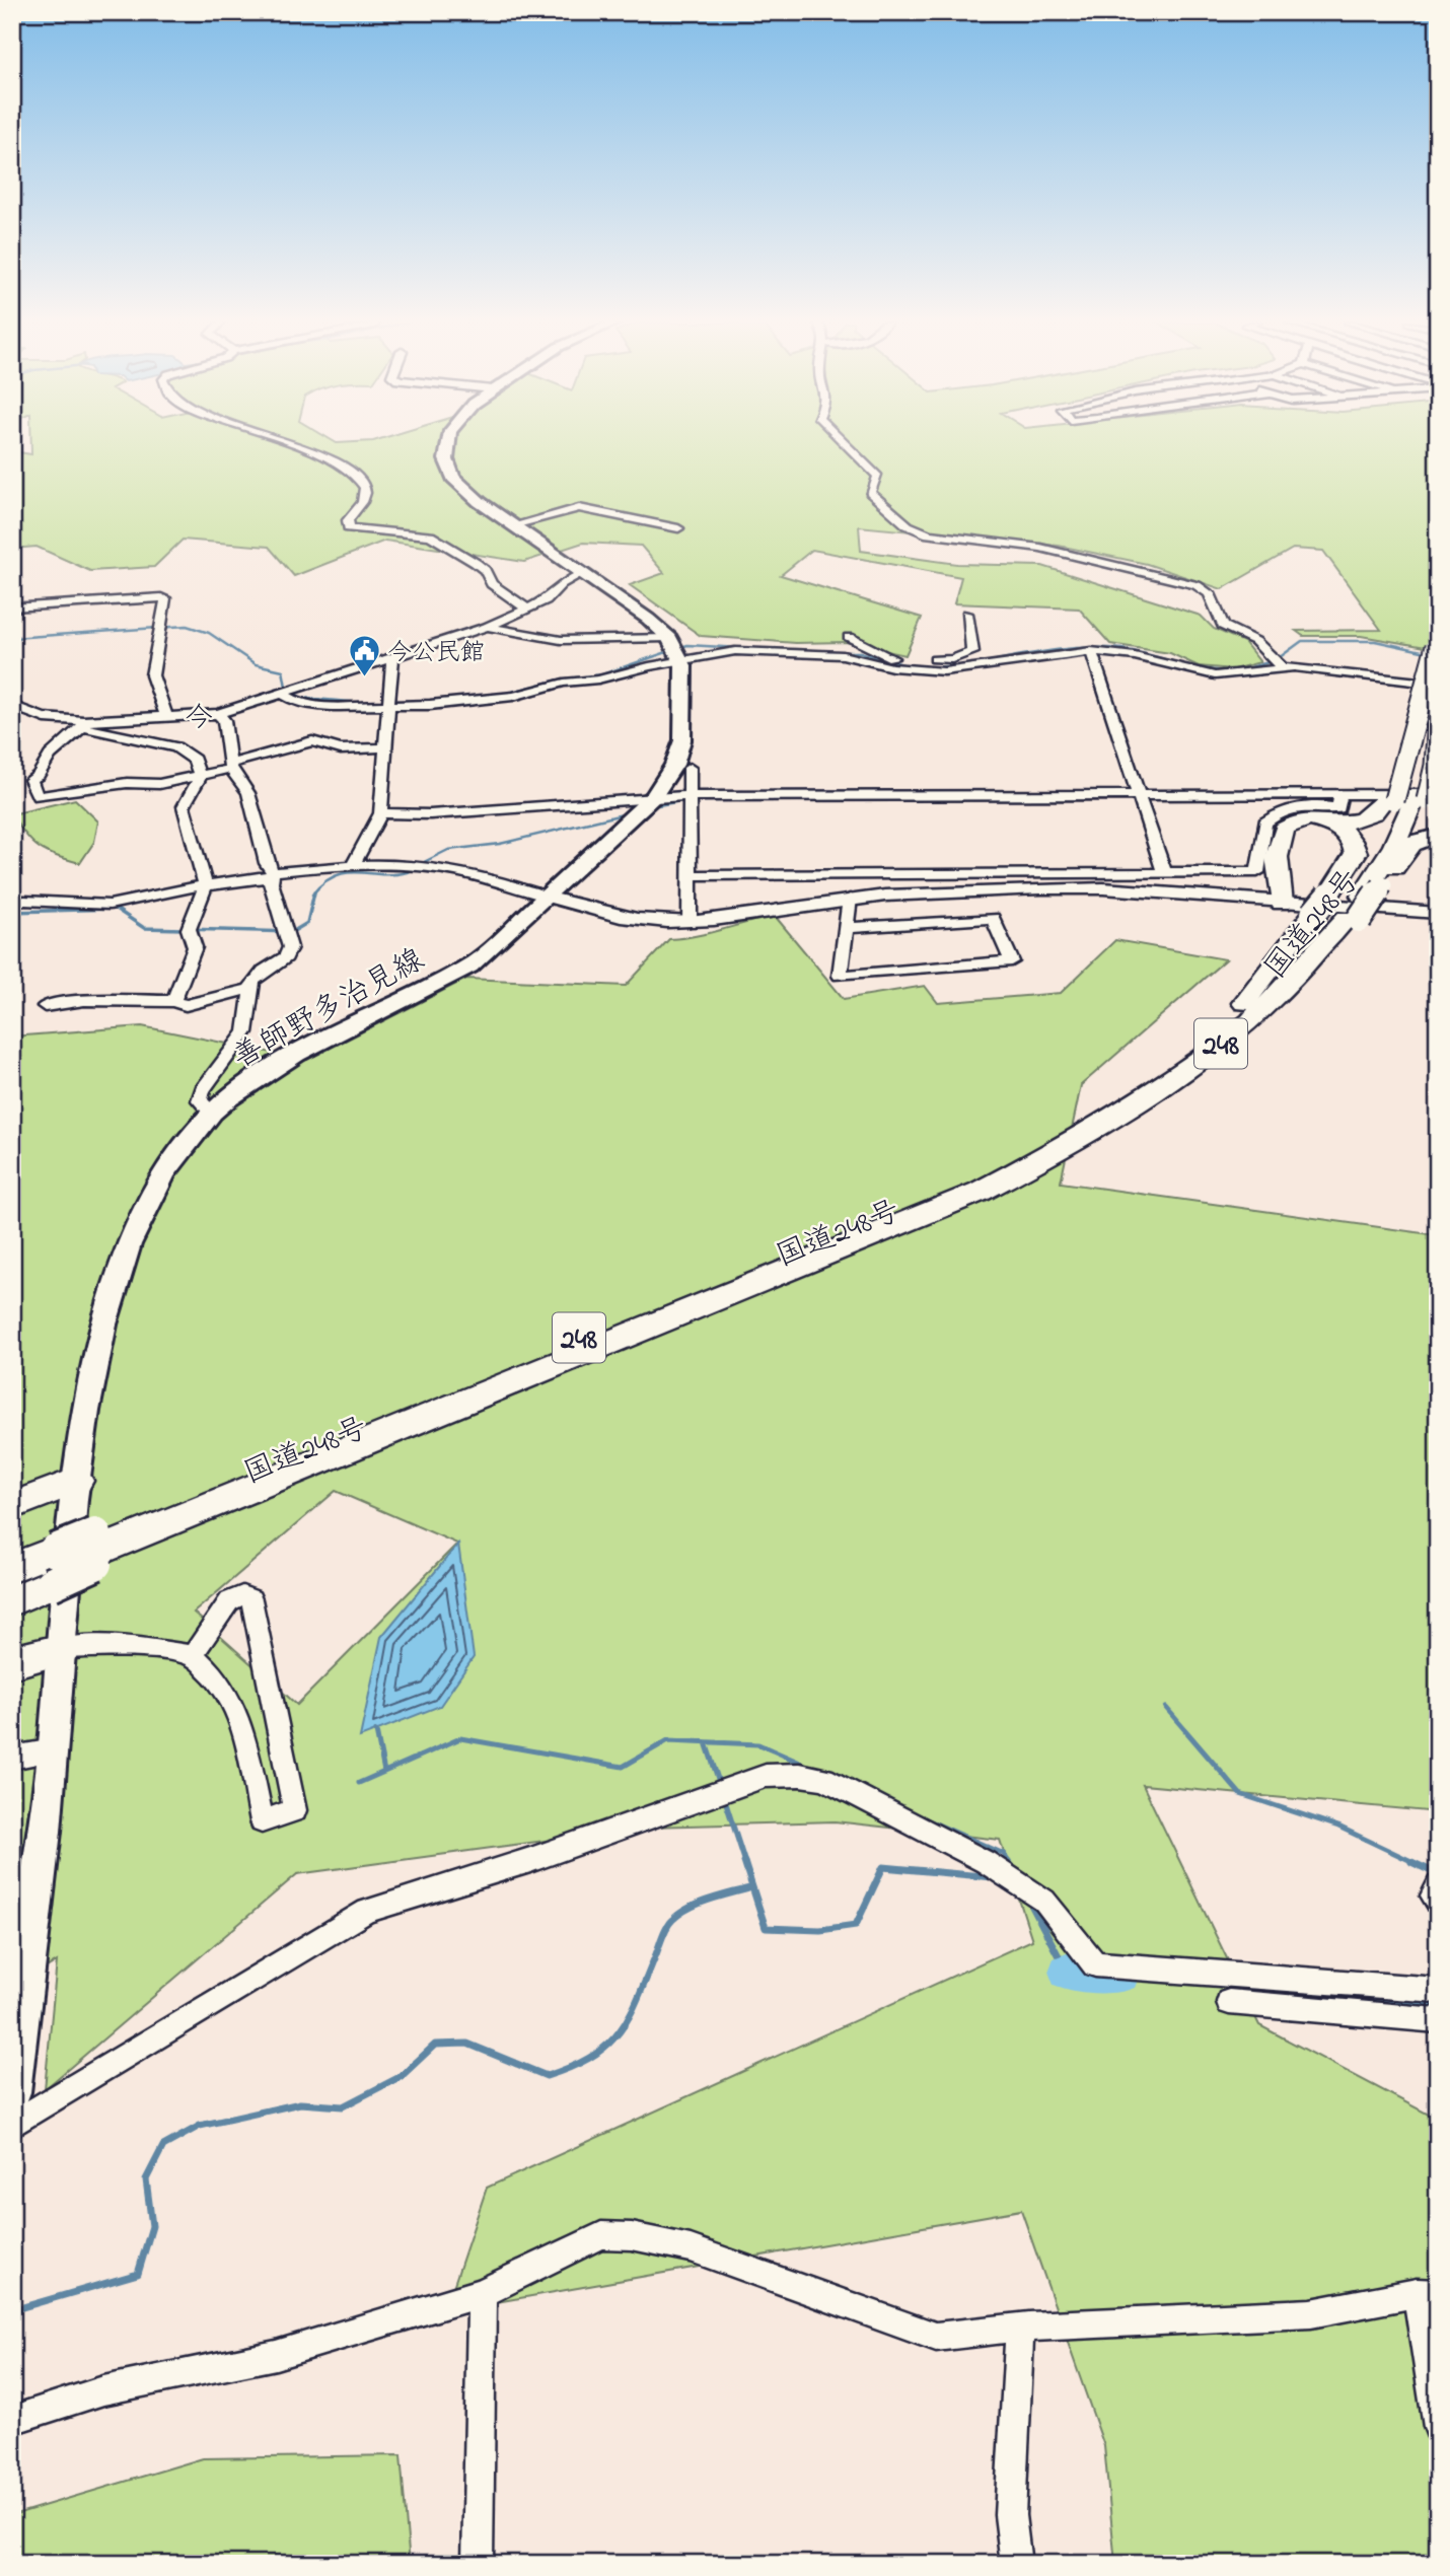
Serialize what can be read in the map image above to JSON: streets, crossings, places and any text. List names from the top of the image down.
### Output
{
  "streets": {
    "highway": ["国道248号", "248"],
    "main road": ["善師野多治見線"]
  },
  "districts": ["今"],
  "places": {
    "public building": ["今公民館"]
  }
}
